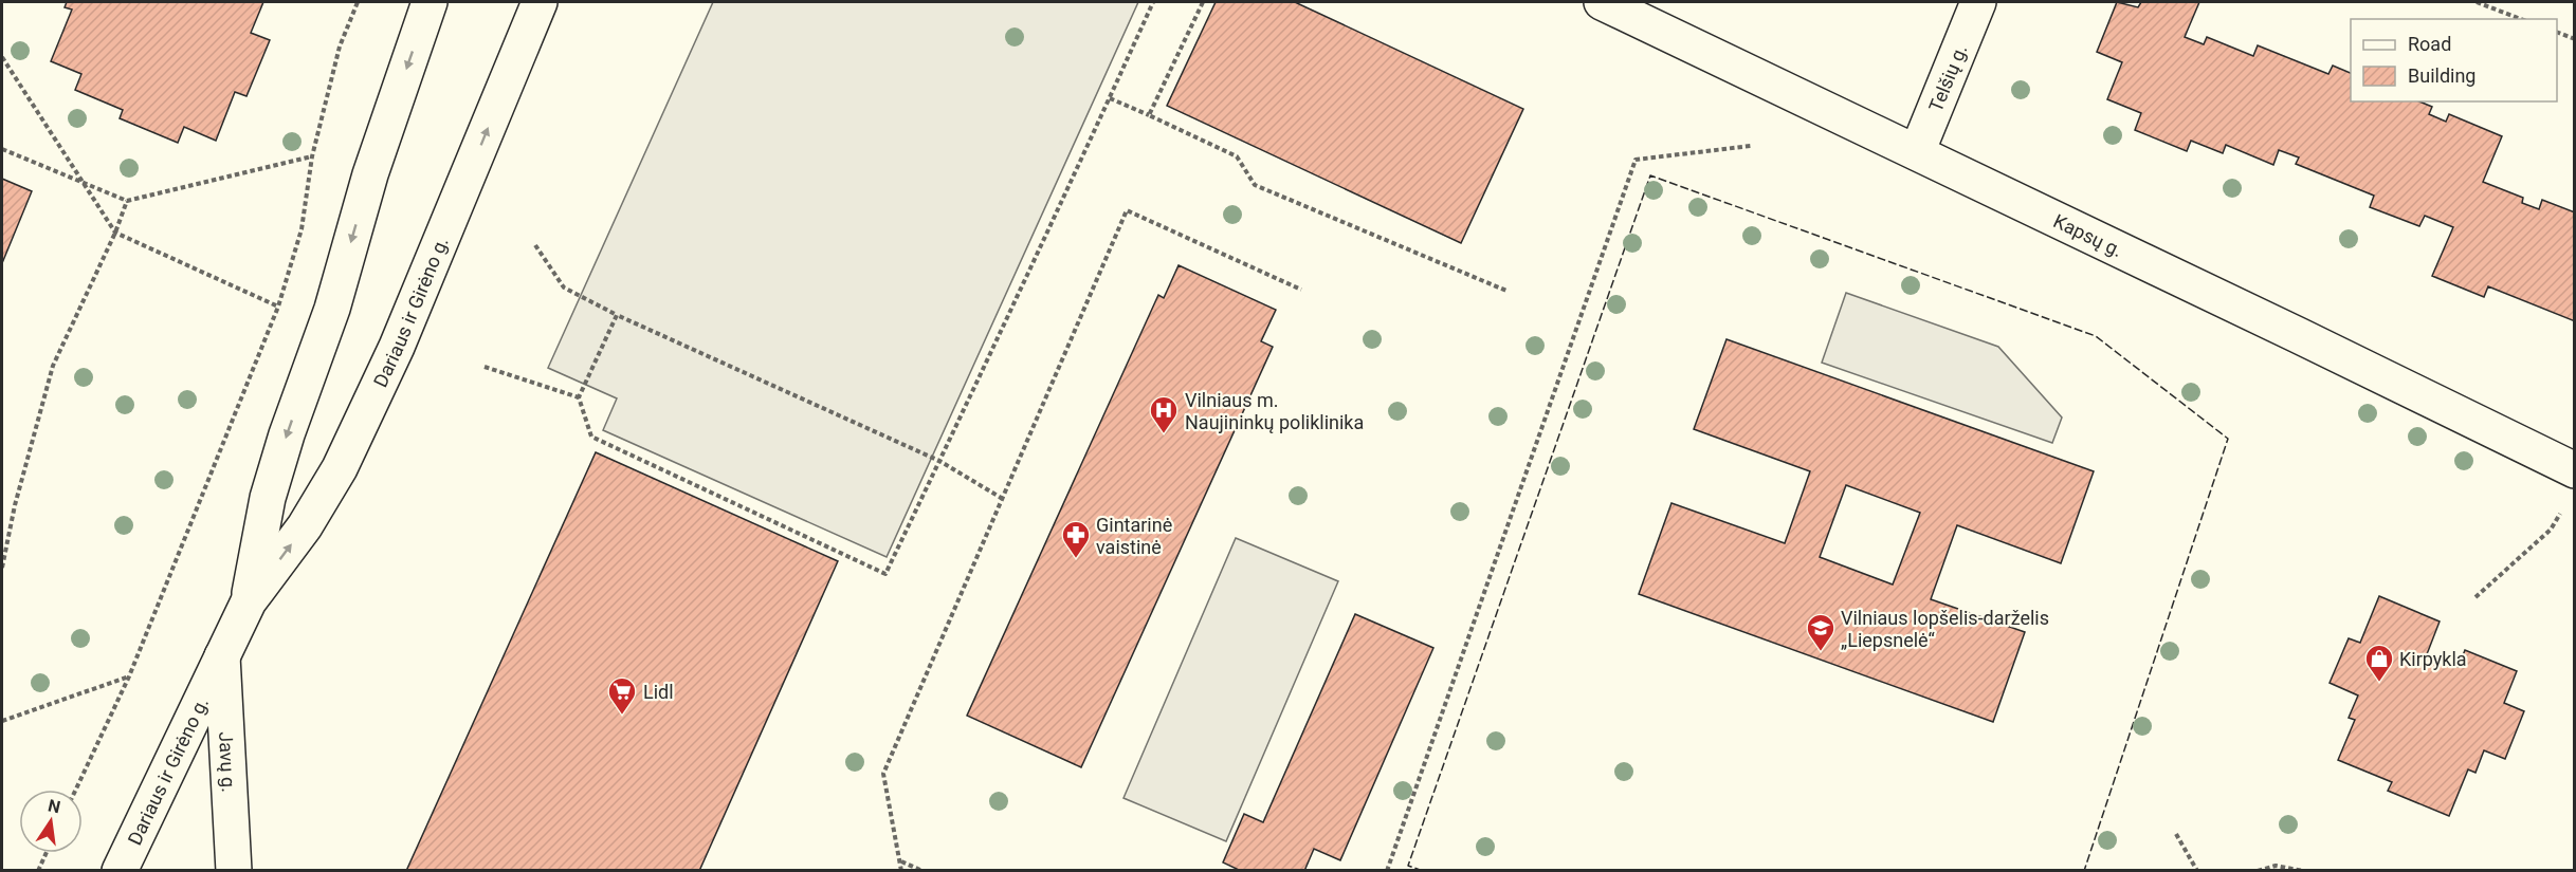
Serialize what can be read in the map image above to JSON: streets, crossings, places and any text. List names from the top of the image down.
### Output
{
  "streets": {
    "main road": [
      "Telšių g.",
      "Kapsų g.",
      "Dariaus ir Girėno g.",
      "Javų g."
    ]
  },
  "crossings": [
    ["Telšių g.", "Kapsų g."],
    ["Dariaus ir Girėno g.", "Javų g."]
  ],
  "places": {
    "hospital": ["Vilniaus m. Naujininkų poliklinika"],
    "pharmacy": ["Gintarinė vaistinė"],
    "school or university": ["Vilniaus lopšelis-darželis „Liepsnelė“"],
    "shop": ["Kirpykla"],
    "supermarket": ["Lidl"]
  },
  "legend": ["Road", "Building"],
  "north": "top"
}
